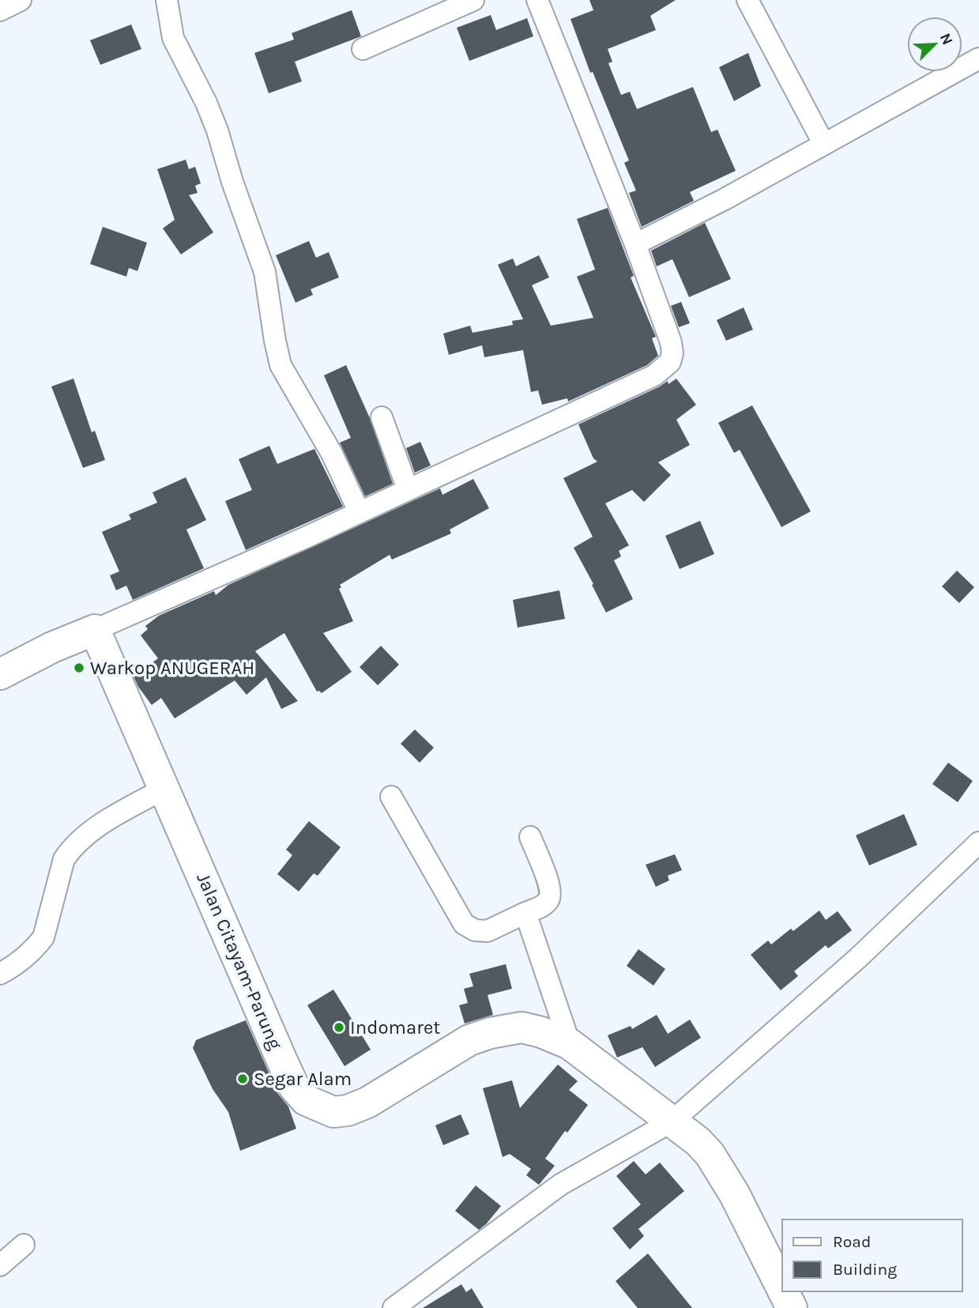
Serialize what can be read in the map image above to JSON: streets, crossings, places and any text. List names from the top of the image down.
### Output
{
  "streets": {
    "street": ["Jalan Citayam-Parung"]
  },
  "places": ["Warkop ANUGERAH", "Indomaret", "Segar Alam"],
  "legend": ["Road", "Building"],
  "north": "top right"
}
